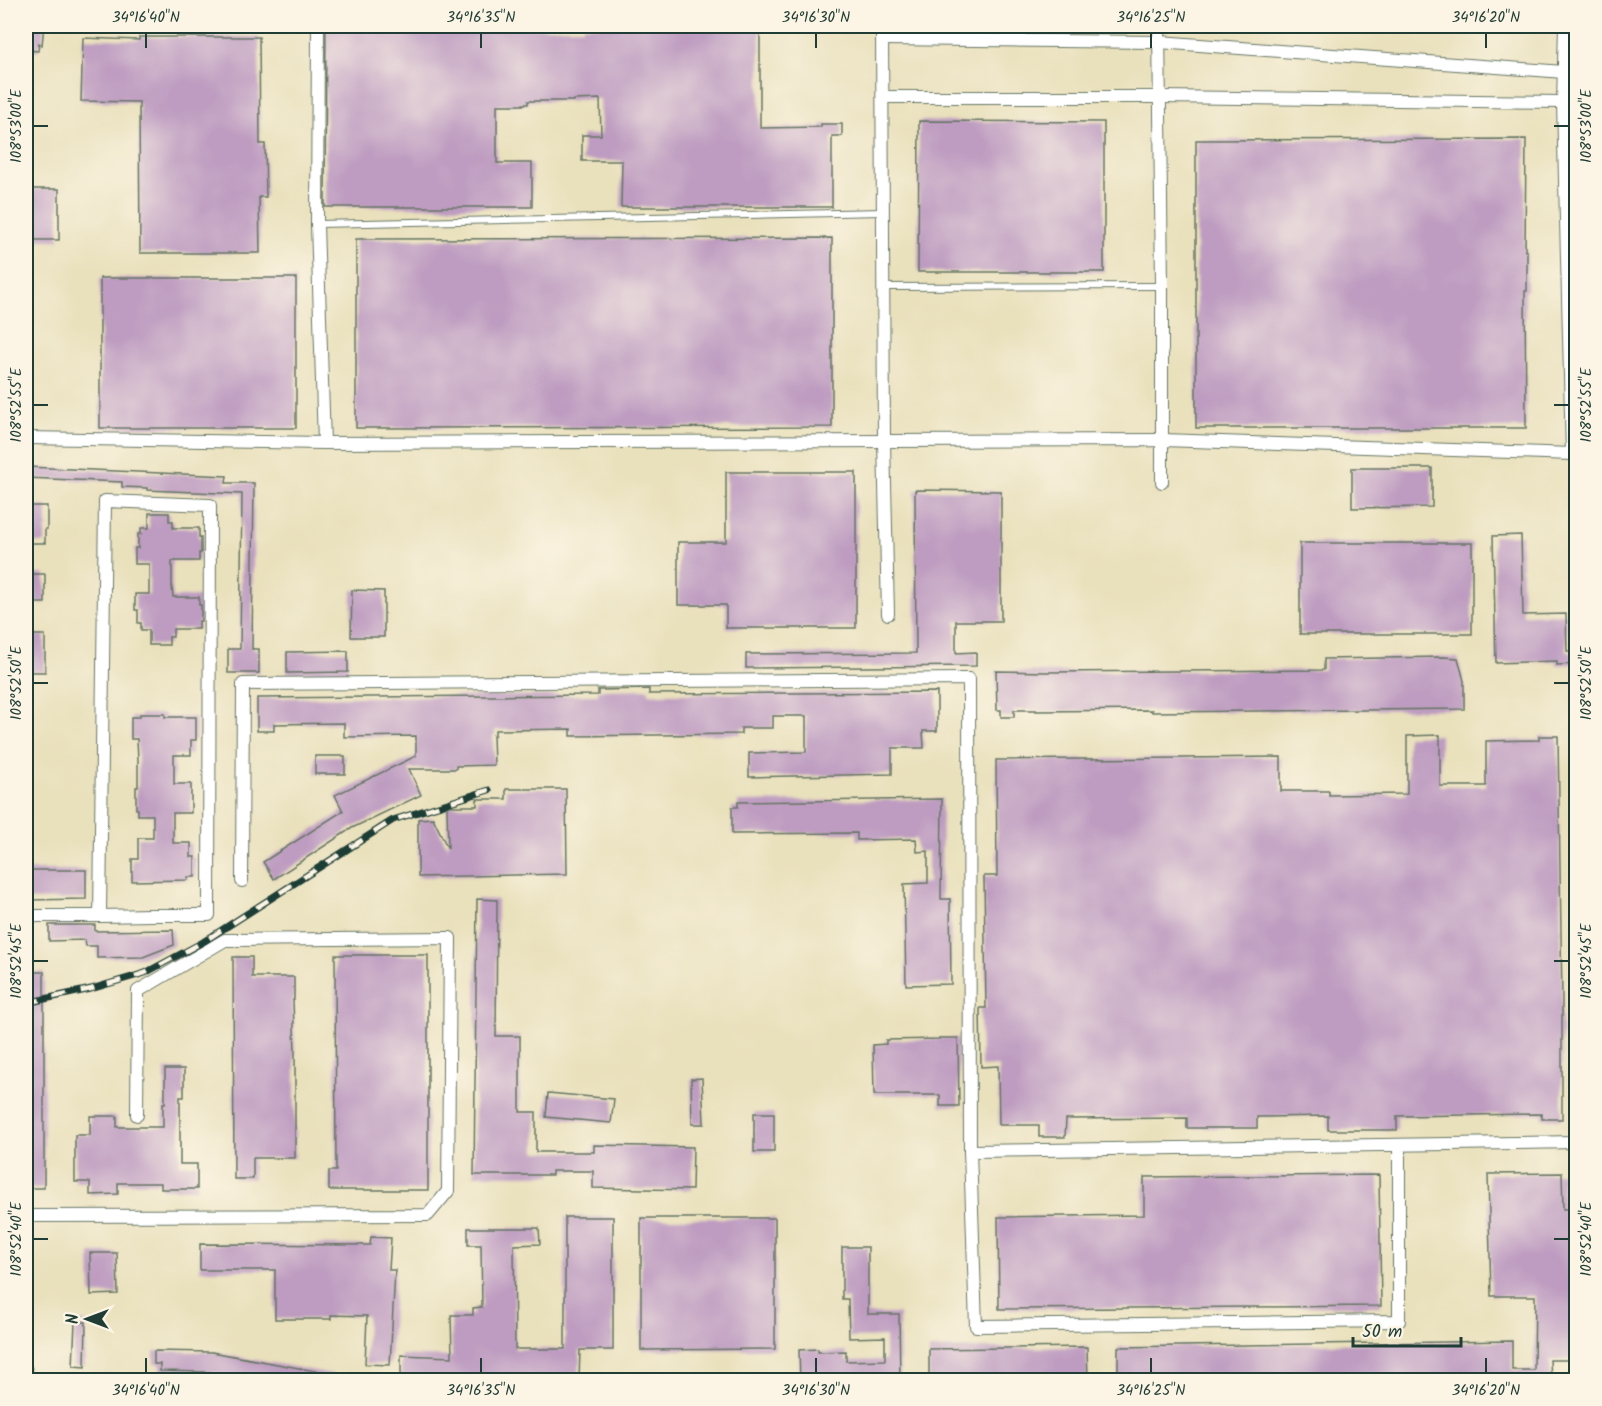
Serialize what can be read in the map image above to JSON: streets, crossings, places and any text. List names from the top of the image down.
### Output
{
  "scale_bar": "50 m",
  "north": "left",
  "coordinates": [
    "34°16'40\"N",
    "34°16'35\"N",
    "34°16'30\"N",
    "34°16'25\"N",
    "34°16'20\"N",
    "108°53'00\"E",
    "108°52'55\"E",
    "108°52'50\"E",
    "108°52'45\"E",
    "108°52'40\"E"
  ]
}
